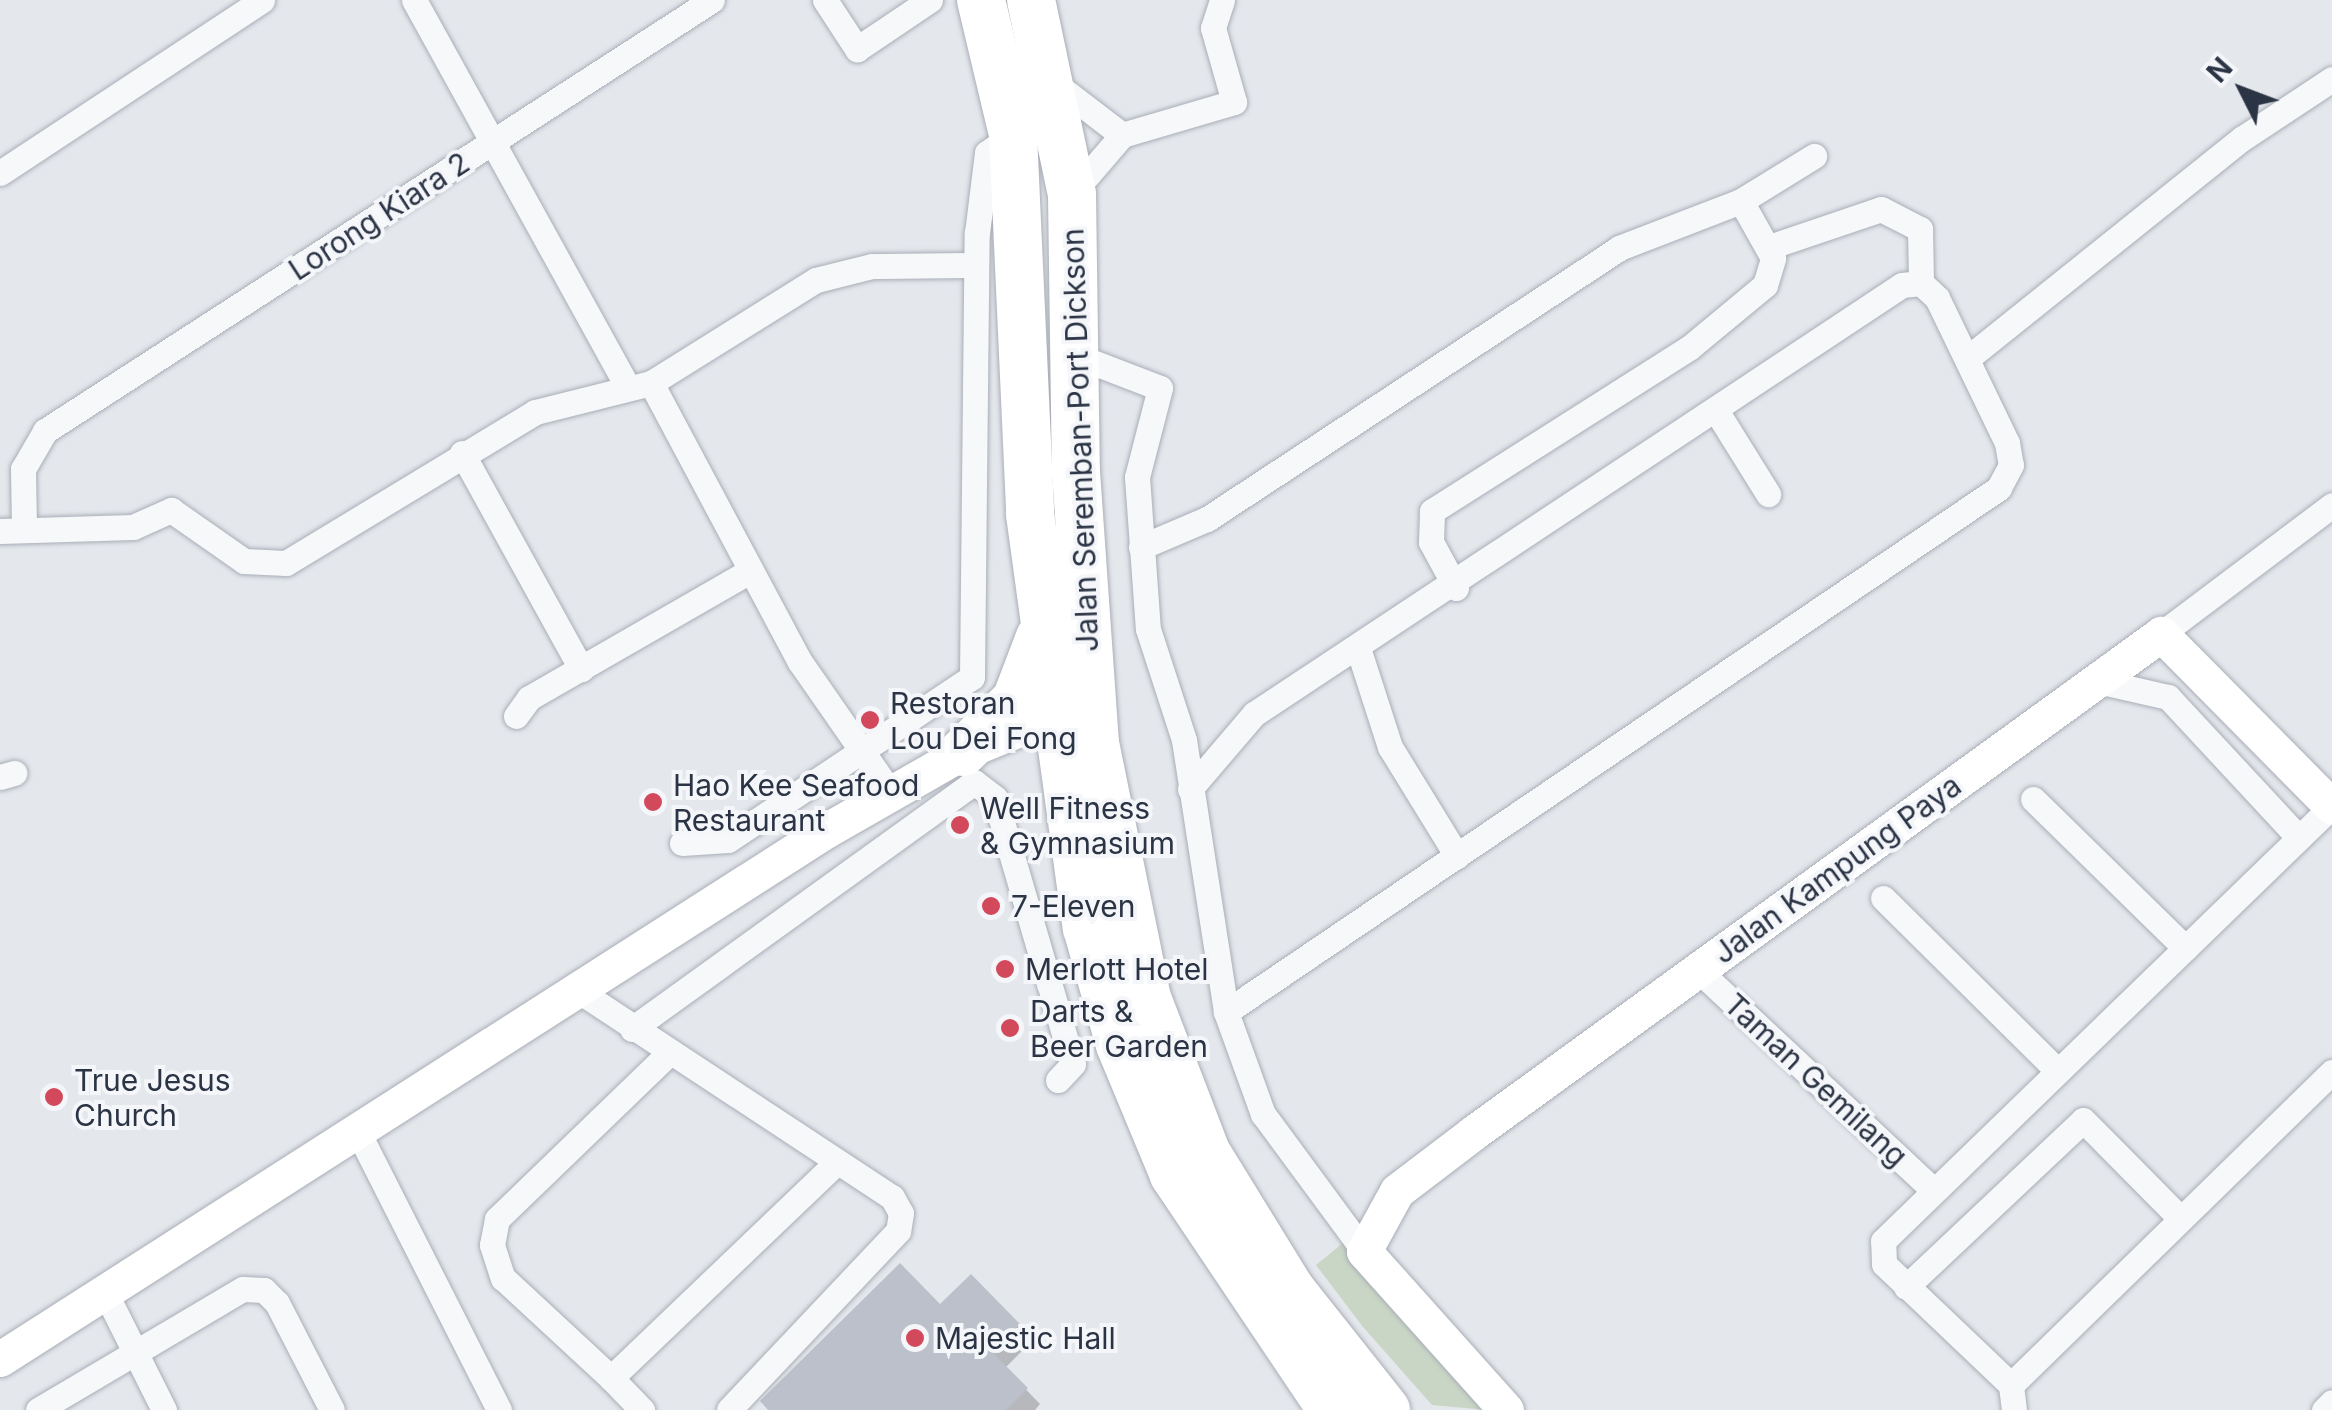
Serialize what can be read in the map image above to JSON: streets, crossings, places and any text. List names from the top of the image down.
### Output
{
  "streets": {
    "highway": ["Jalan Seremban-Port Dickson"],
    "street": ["Lorong Kiara 2", "Jalan Kampung Paya", "Taman Gemilang"]
  },
  "crossings": [
    ["Jalan Kampung Paya", "Taman Gemilang"]
  ],
  "places": [
    "Restoran Lou Dei Fong",
    "Hao Kee Seafood Restaurant",
    "Well Fitness & Gymnasium",
    "7-Eleven",
    "Merlott Hotel",
    "Darts & Beer Garden",
    "True Jesus Church",
    "Majestic Hall"
  ],
  "north": "top left"
}
